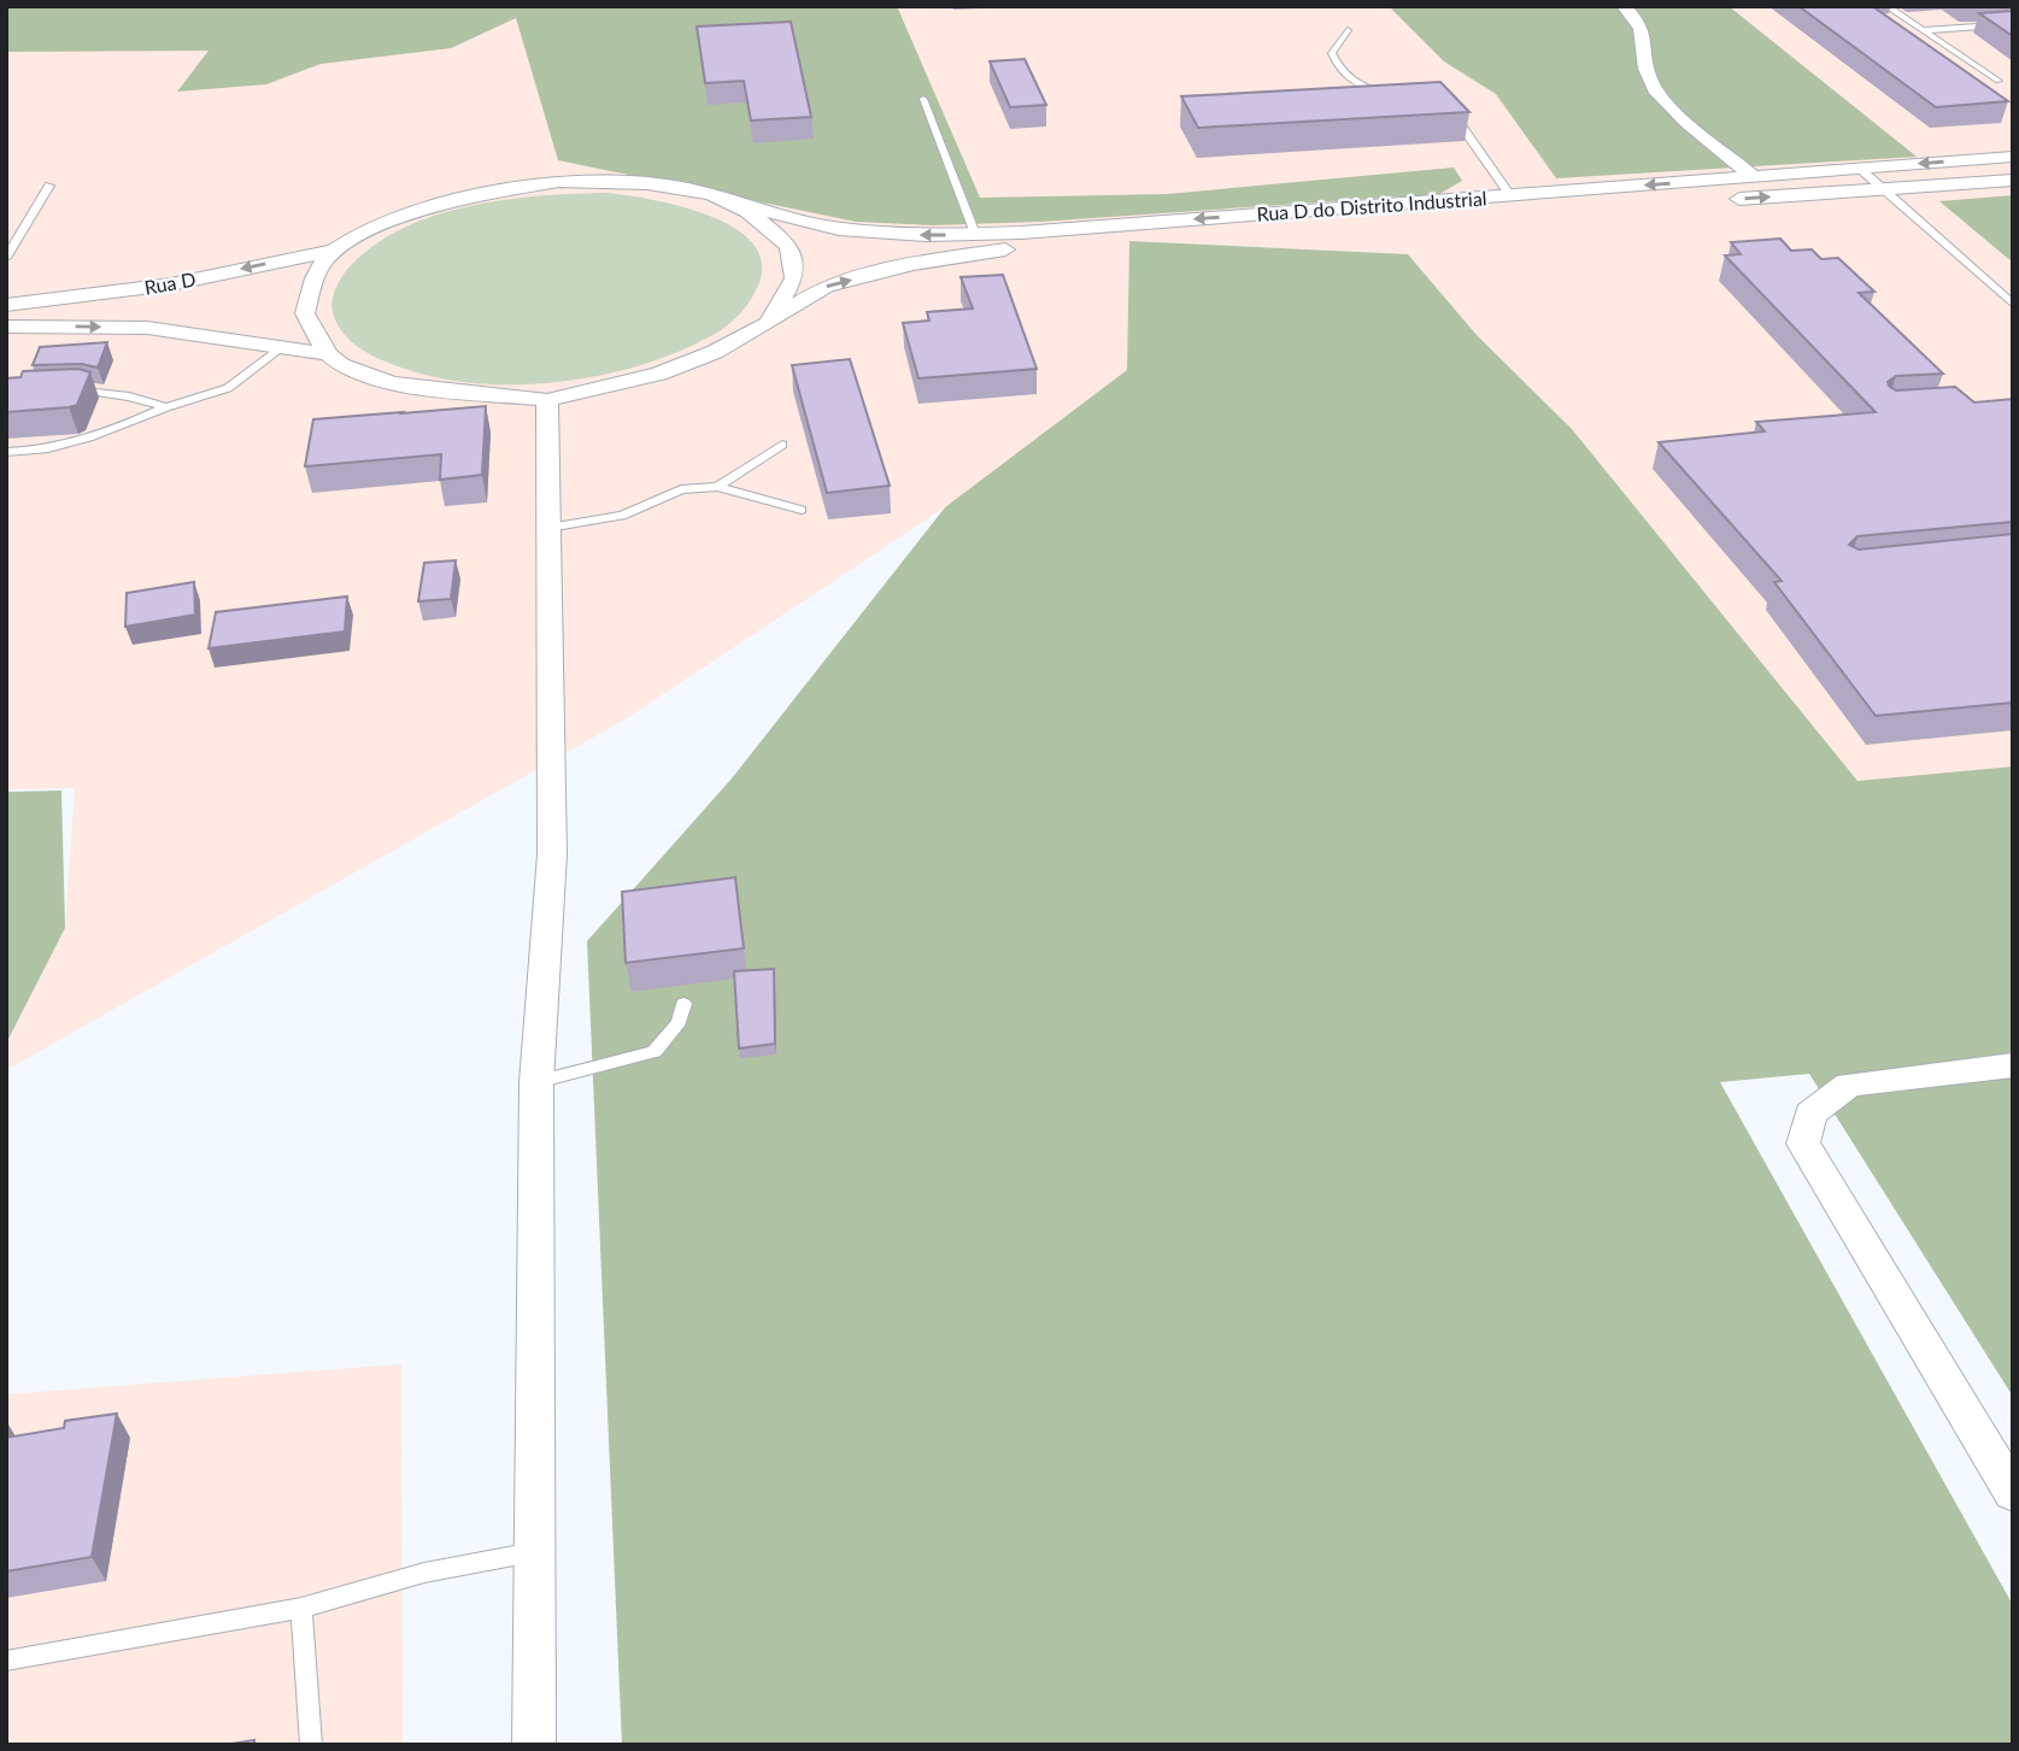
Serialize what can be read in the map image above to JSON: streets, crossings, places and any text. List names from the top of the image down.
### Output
{
  "streets": {
    "street": ["Rua D do Distrito Industrial", "Rua D"]
  },
  "crossings": [
    ["Rua D do Distrito Industrial", "Rua D"]
  ]
}
